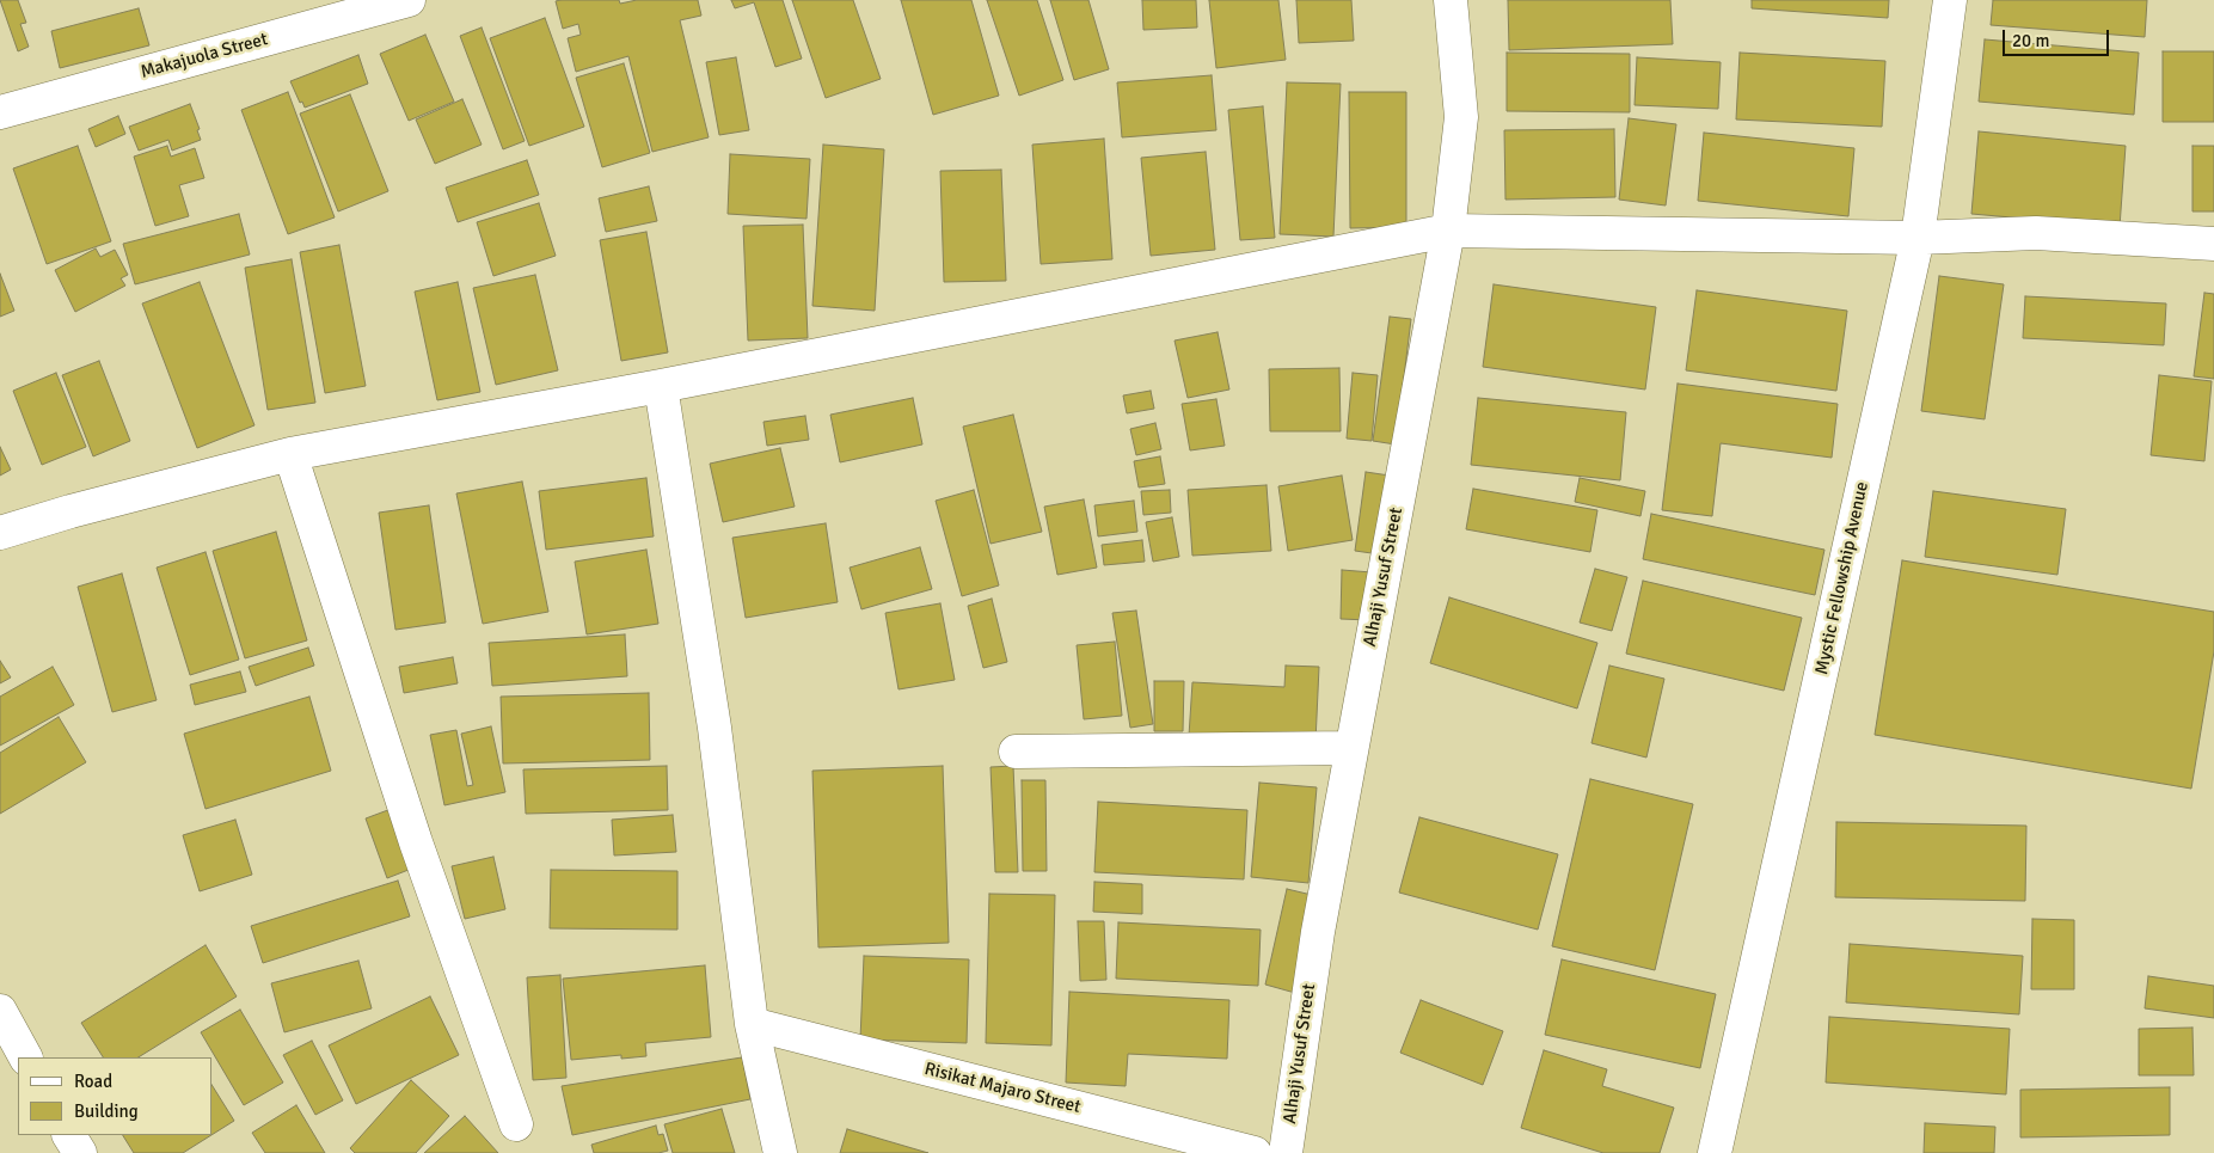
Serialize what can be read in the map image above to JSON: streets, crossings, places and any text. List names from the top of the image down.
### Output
{
  "streets": {
    "street": [
      "Makajuola Street",
      "Alhaji Yusuf Street",
      "Mystic Fellowship Avenue",
      "Risikat Majaro Street"
    ]
  },
  "legend": ["Road", "Building"],
  "scale_bar": "20 m"
}
